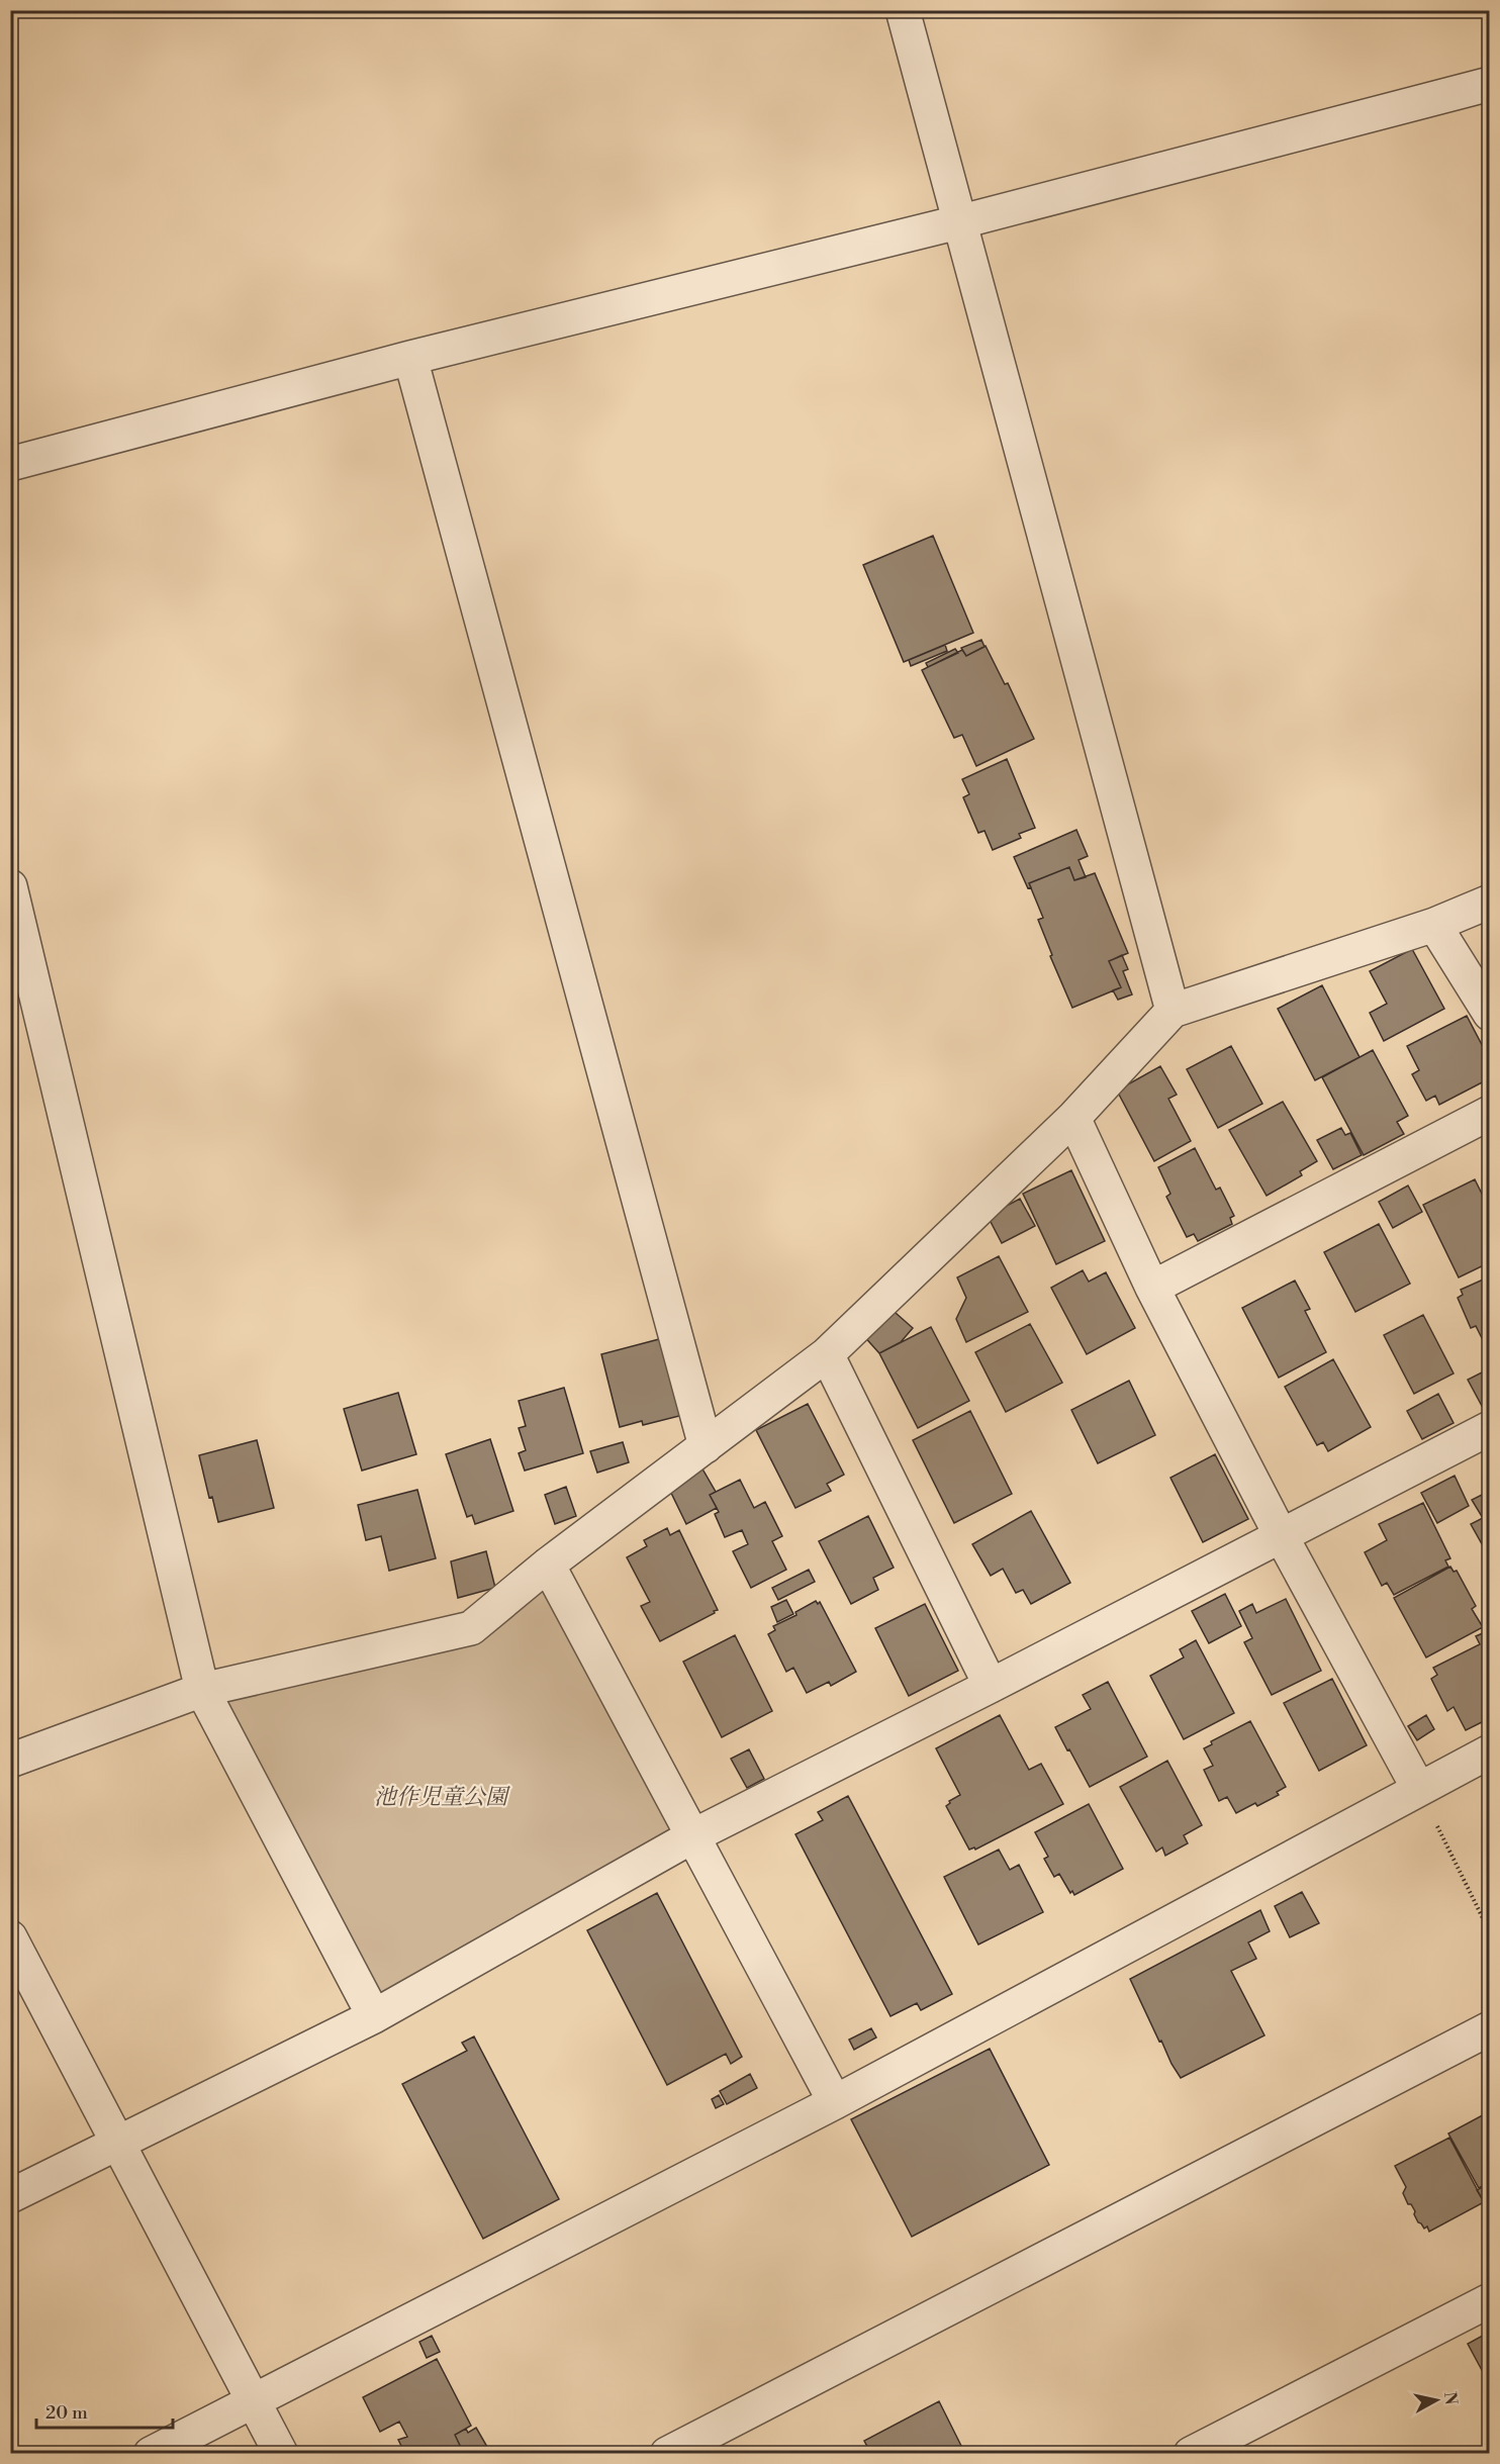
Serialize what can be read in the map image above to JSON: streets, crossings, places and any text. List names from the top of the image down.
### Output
{
  "parks": ["池作児童公園"],
  "scale_bar": "20 m",
  "north": "right"
}
